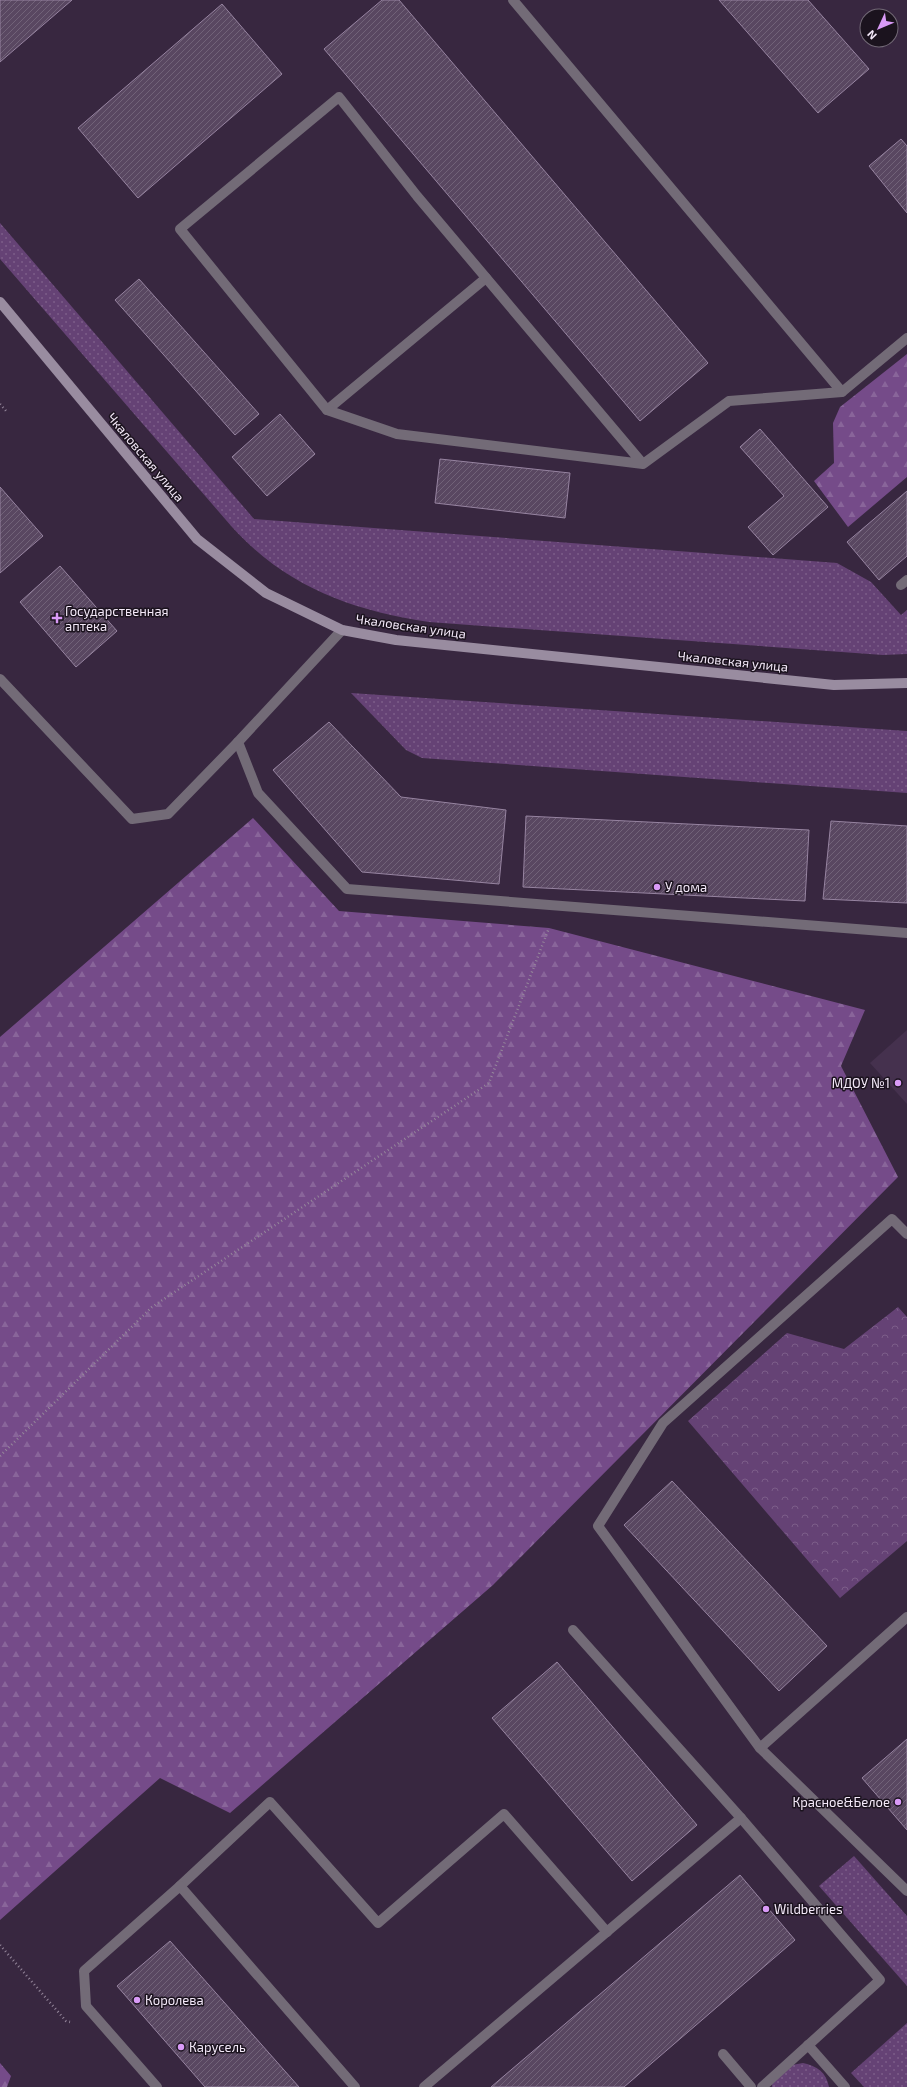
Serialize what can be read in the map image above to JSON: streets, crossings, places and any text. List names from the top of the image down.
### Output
{
  "streets": {
    "street": ["Чкаловская улица"]
  },
  "places": {
    "health": ["Государственная аптека"],
    "other": [
      "У дома",
      "МДОУ №1",
      "Красное&Белое",
      "Wildberries",
      "Королева",
      "Карусель"
    ]
  },
  "north": "bottom left"
}
